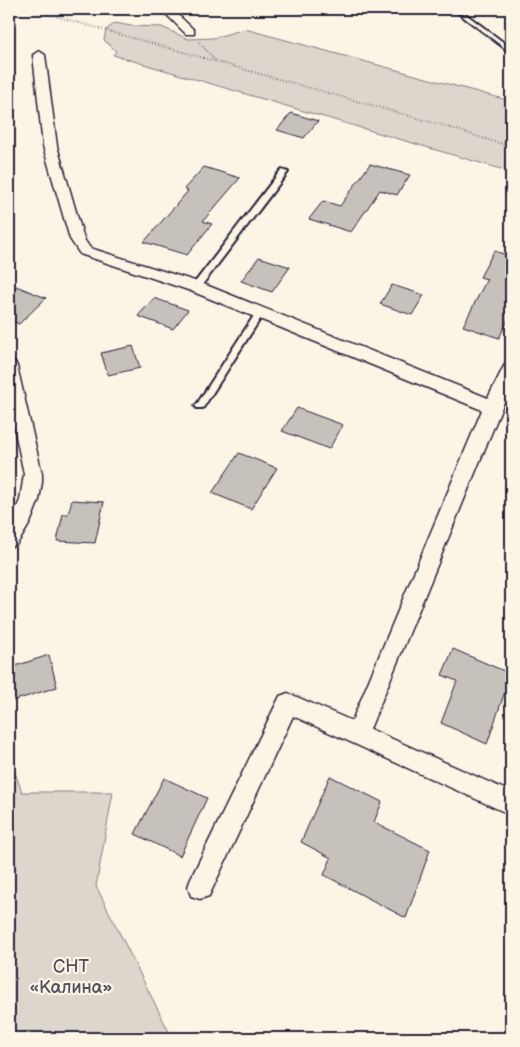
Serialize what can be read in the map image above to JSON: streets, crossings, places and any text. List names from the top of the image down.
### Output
{
  "parks": ["СНТ «Калина»"]
}
